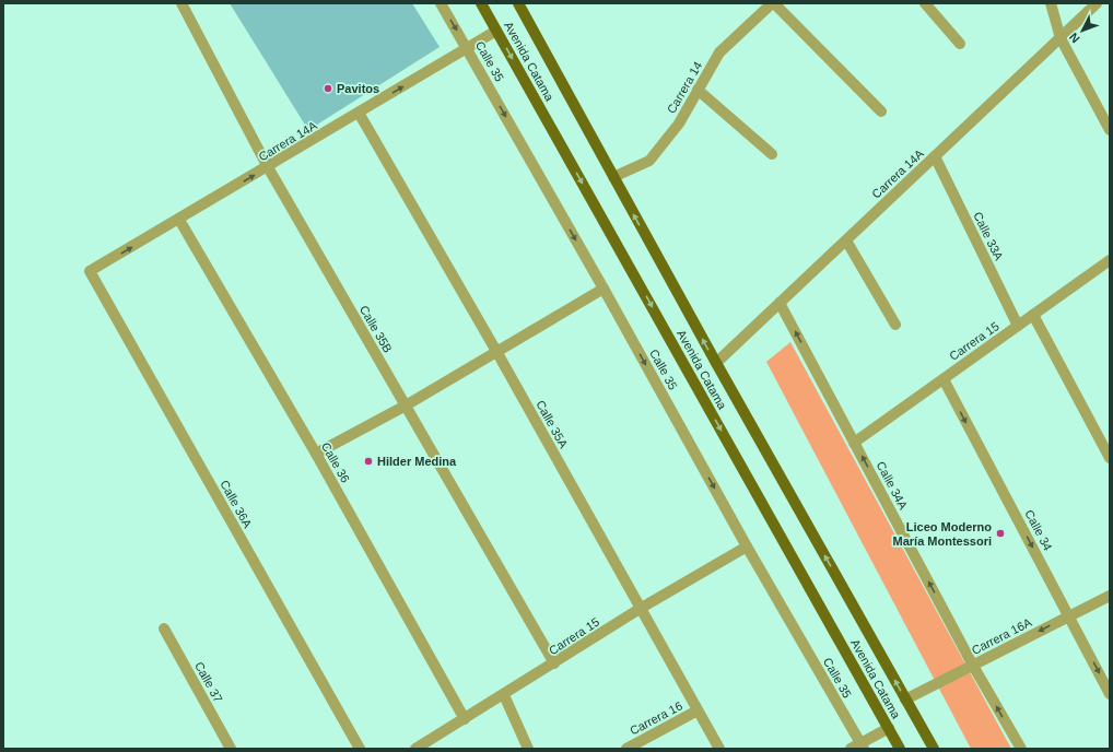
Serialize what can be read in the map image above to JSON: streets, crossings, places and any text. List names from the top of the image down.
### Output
{
  "streets": {
    "main road": ["Avenida Catama"],
    "street": [
      "Calle 35",
      "Carrera 14",
      "Carrera 14A",
      "Calle 33A",
      "Calle 35B",
      "Carrera 15",
      "Calle 35A",
      "Calle 36",
      "Calle 34A",
      "Calle 36A",
      "Calle 34",
      "Carrera 16A",
      "Calle 37",
      "Carrera 16"
    ]
  },
  "crossings": [
    ["Calle 35", "Carrera 14A"],
    ["Calle 35", "Carrera 15"],
    ["Avenida Catama", "Carrera 14"],
    ["Avenida Catama", "Carrera 14A"],
    ["Avenida Catama", "Carrera 16A"],
    ["Carrera 14A", "Calle 33A"],
    ["Carrera 14A", "Calle 35B"],
    ["Carrera 14A", "Calle 35A"],
    ["Carrera 14A", "Calle 36"],
    ["Carrera 14A", "Calle 34A"],
    ["Carrera 14A", "Calle 36A"],
    ["Calle 33A", "Carrera 15"],
    ["Calle 35B", "Carrera 15"],
    ["Carrera 15", "Calle 35A"],
    ["Carrera 15", "Calle 36"],
    ["Carrera 15", "Calle 34A"],
    ["Carrera 15", "Calle 34"],
    ["Calle 35A", "Carrera 16"],
    ["Calle 34A", "Carrera 16A"],
    ["Calle 34", "Carrera 16A"]
  ],
  "one_way": [
    "Calle 35",
    "Calle 34A",
    "Calle 34",
    "Carrera 16A"
  ],
  "places": ["Pavitos", "Hilder Medina", "Liceo Moderno María Montessori"],
  "north": "bottom left"
}
